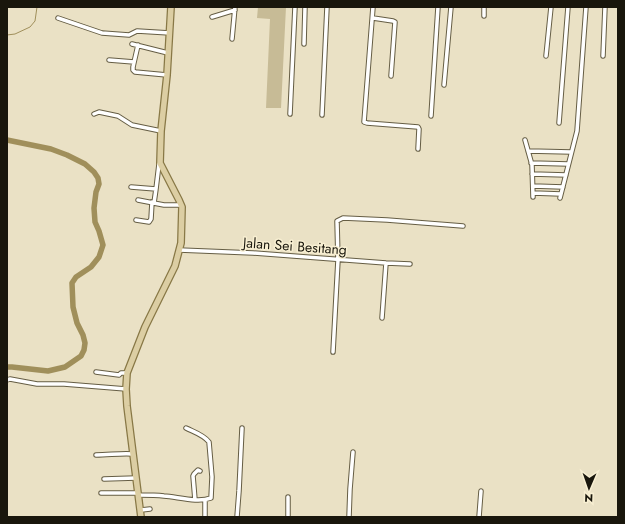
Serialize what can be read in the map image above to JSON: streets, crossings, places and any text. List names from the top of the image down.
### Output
{
  "streets": {
    "street": ["Jalan Sei Besitang"]
  },
  "north": "bottom"
}
